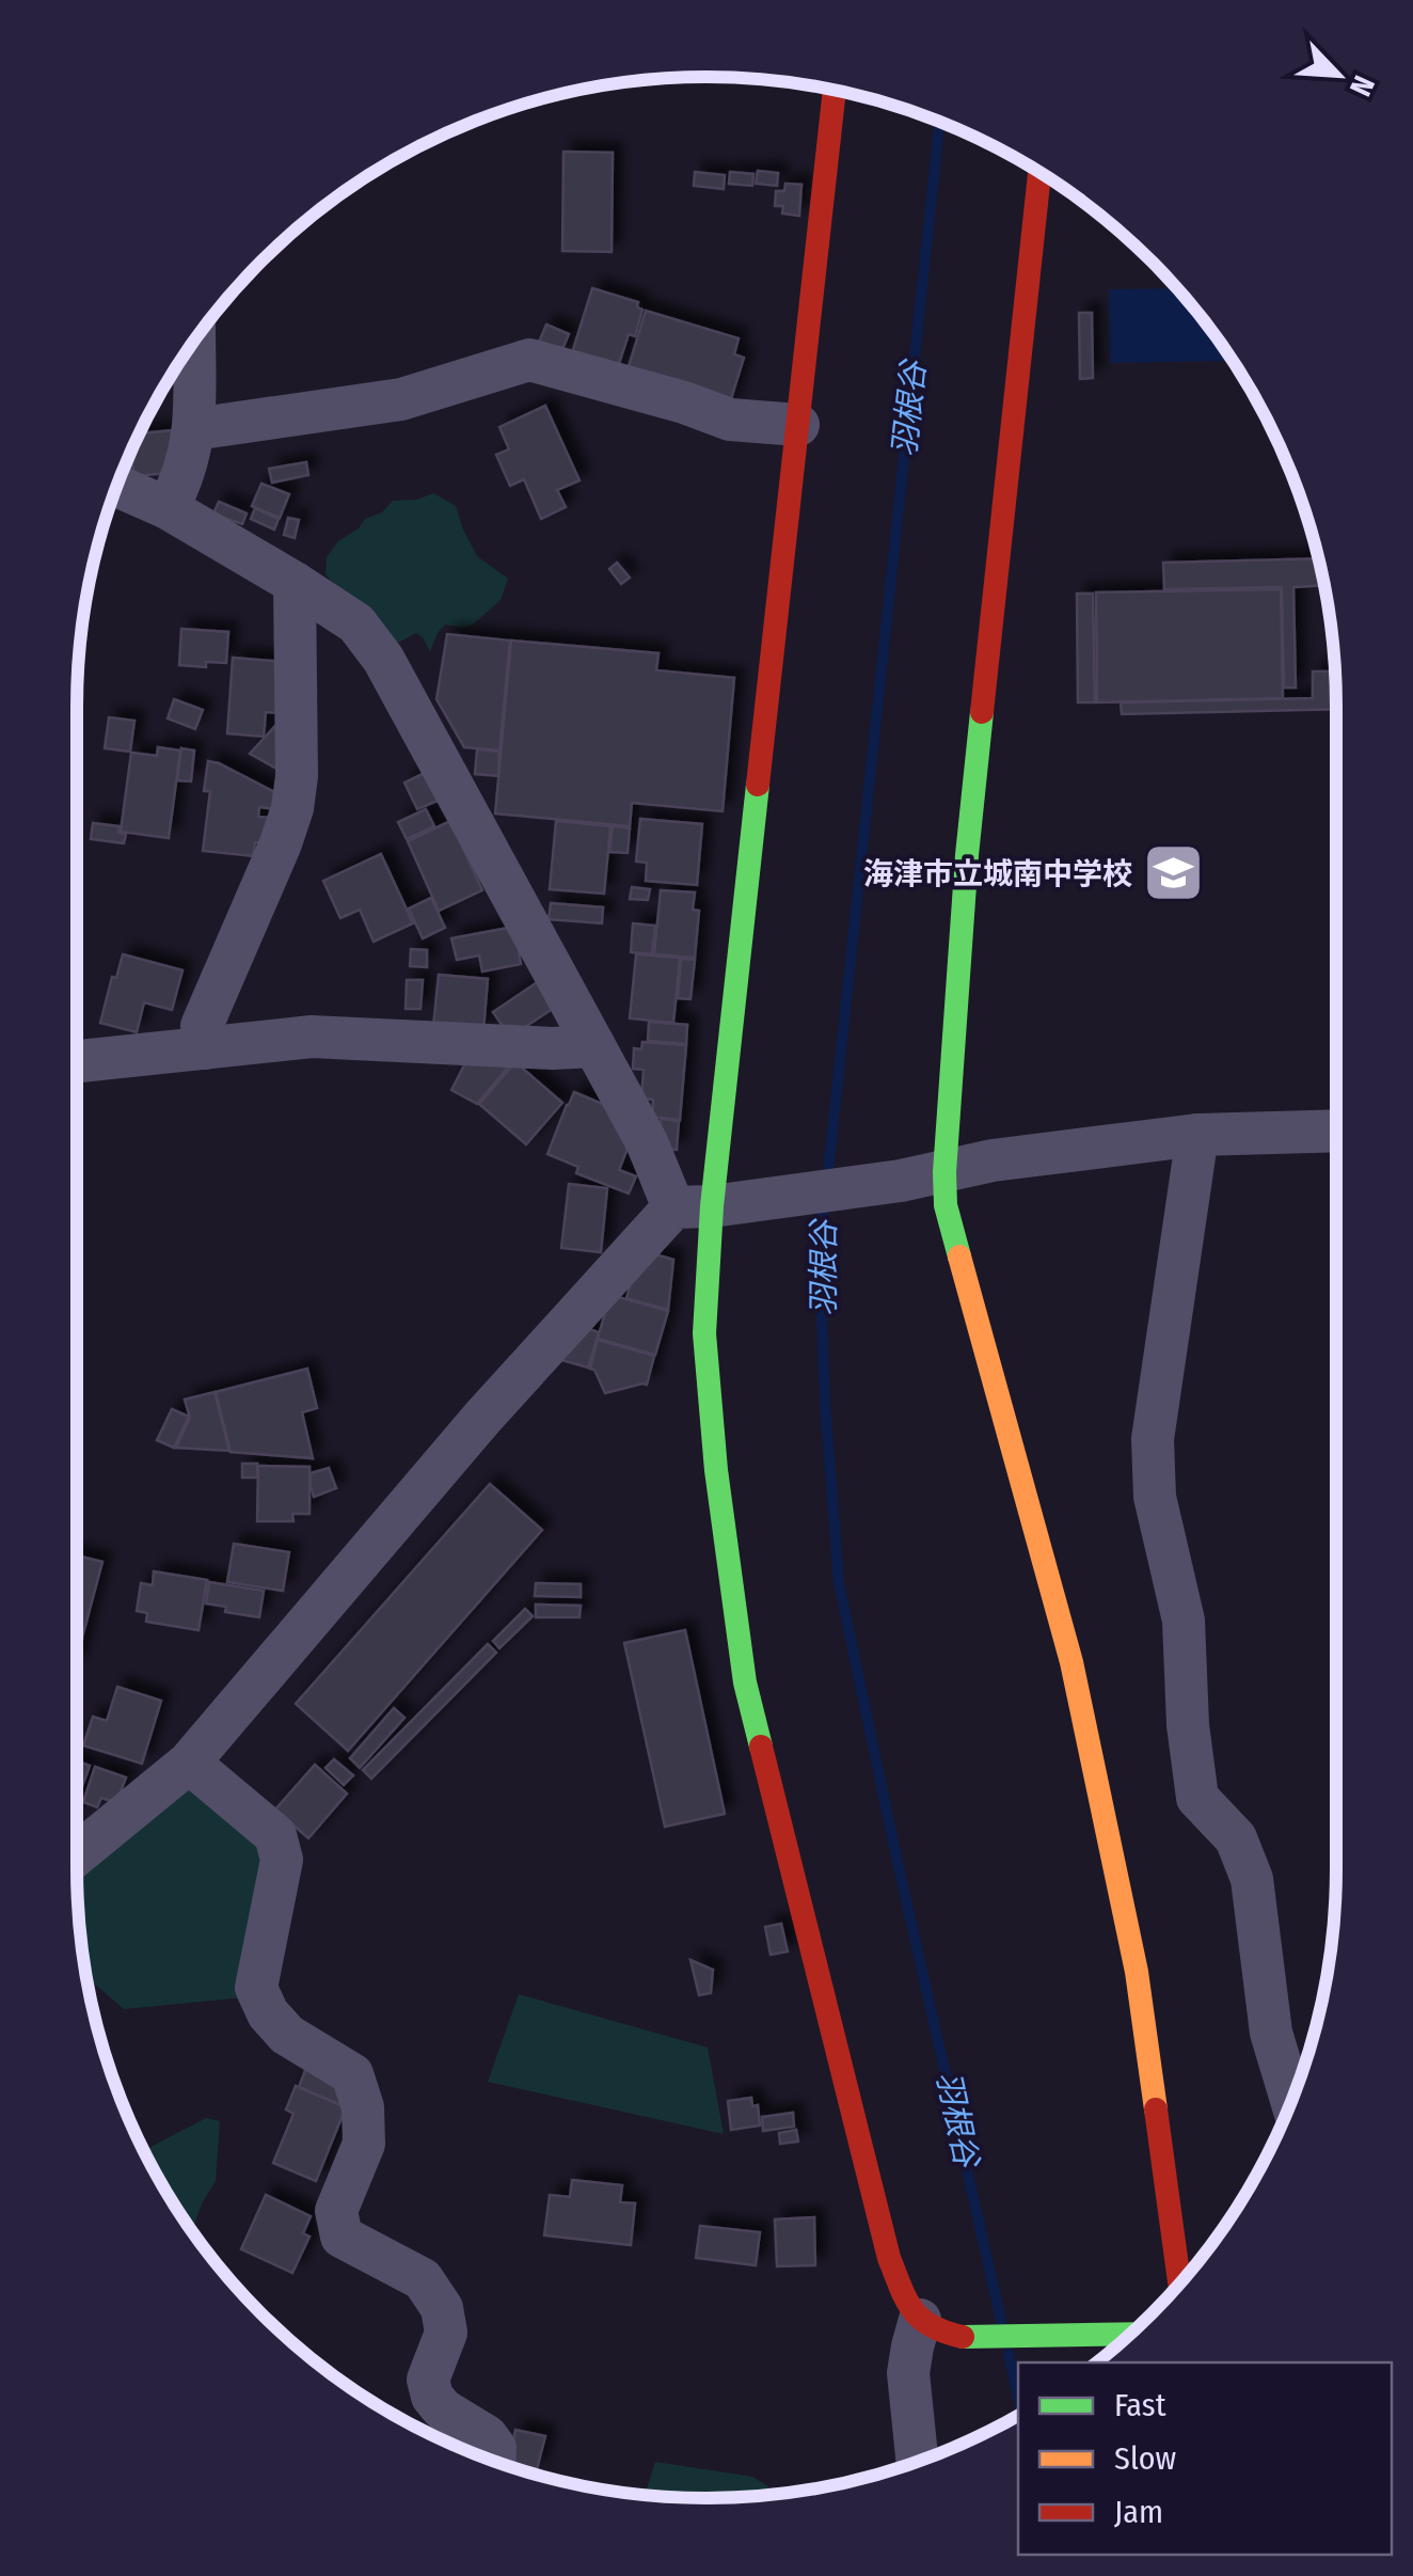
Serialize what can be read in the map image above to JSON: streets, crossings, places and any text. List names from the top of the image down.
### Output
{
  "water": ["羽根谷"],
  "places": {
    "school or university": ["海津市立城南中学校"]
  },
  "legend": ["Fast", "Slow", "Jam"],
  "north": "bottom right"
}
